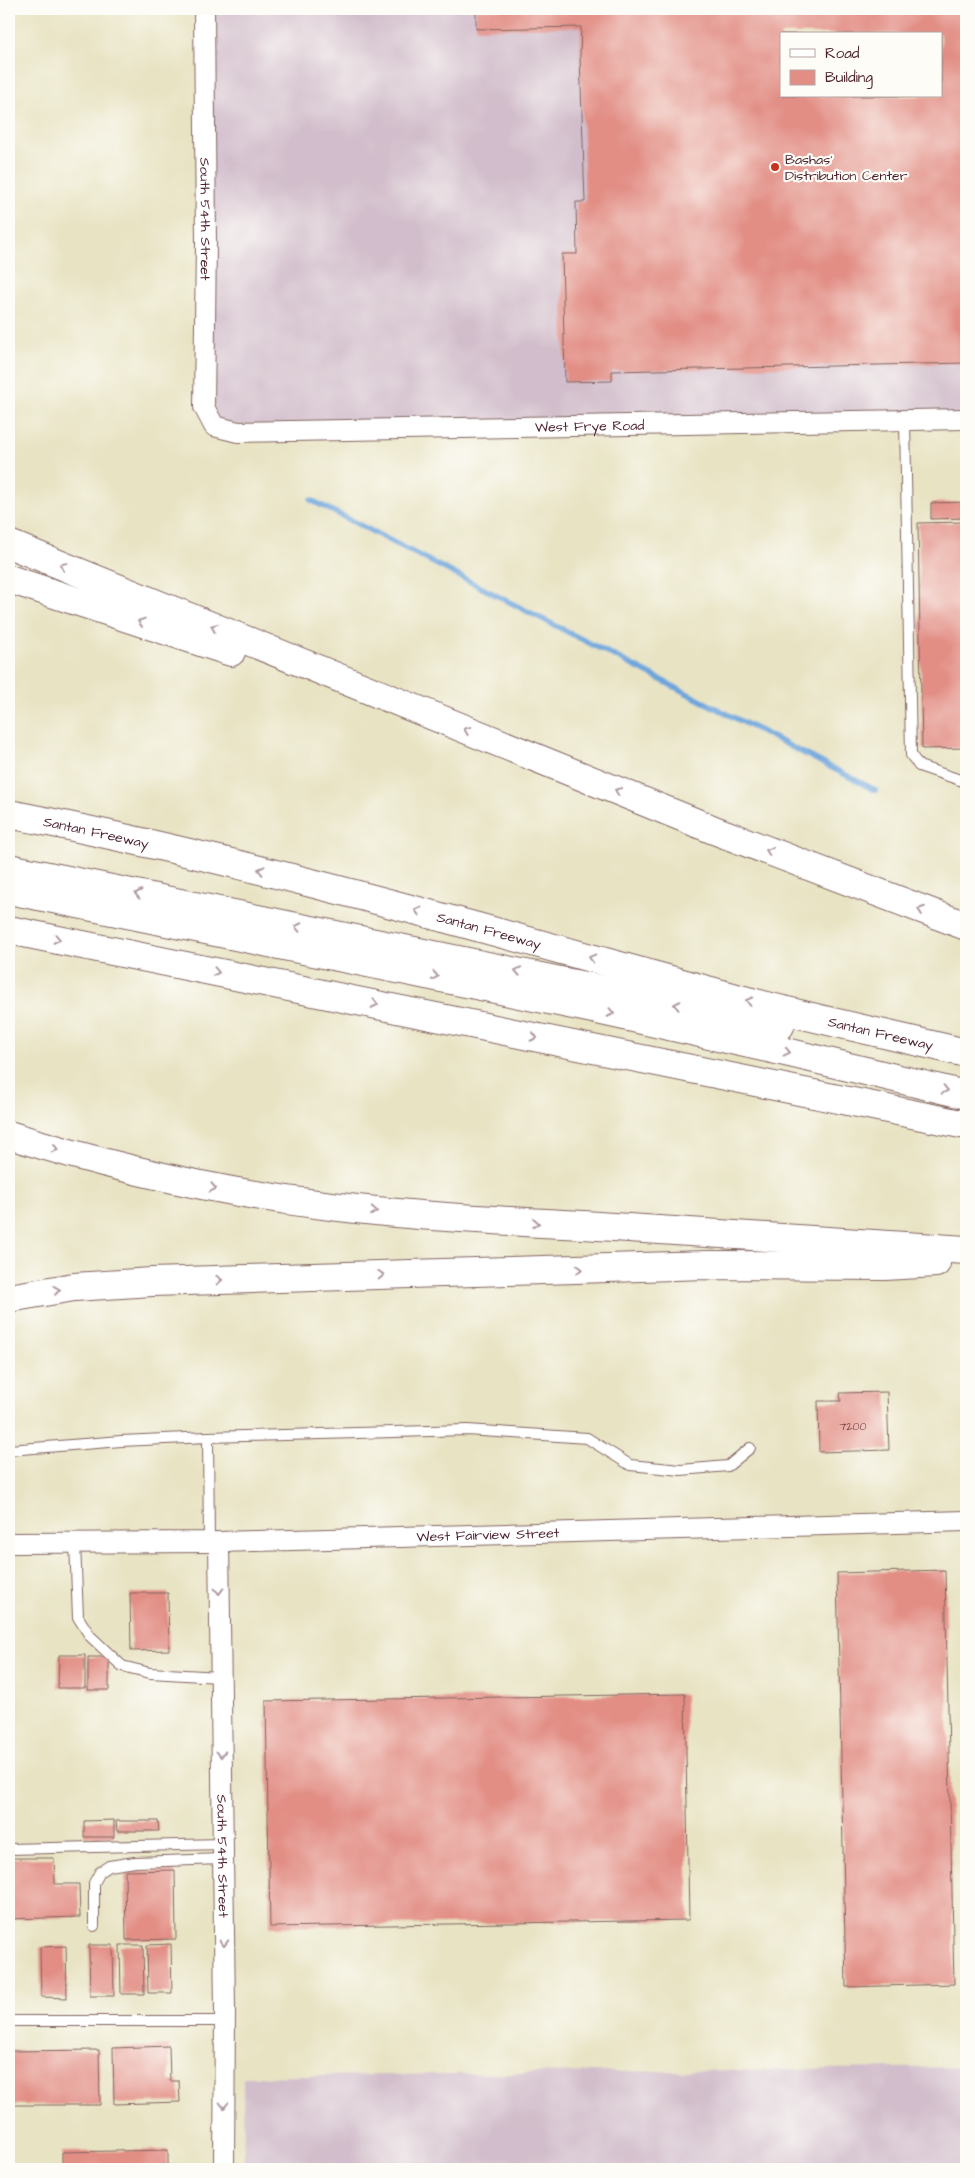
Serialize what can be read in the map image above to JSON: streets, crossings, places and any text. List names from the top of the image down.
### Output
{
  "streets": {
    "highway": ["Santan Freeway"],
    "street": ["South 54th Street", "West Frye Road", "West Fairview Street"]
  },
  "crossings": [
    ["South 54th Street", "West Frye Road"],
    ["South 54th Street", "West Fairview Street"]
  ],
  "one_way": ["South 54th Street"],
  "places": ["Bashas' Distribution Center"],
  "house_numbers": ["7200"],
  "legend": ["Road", "Building"]
}
